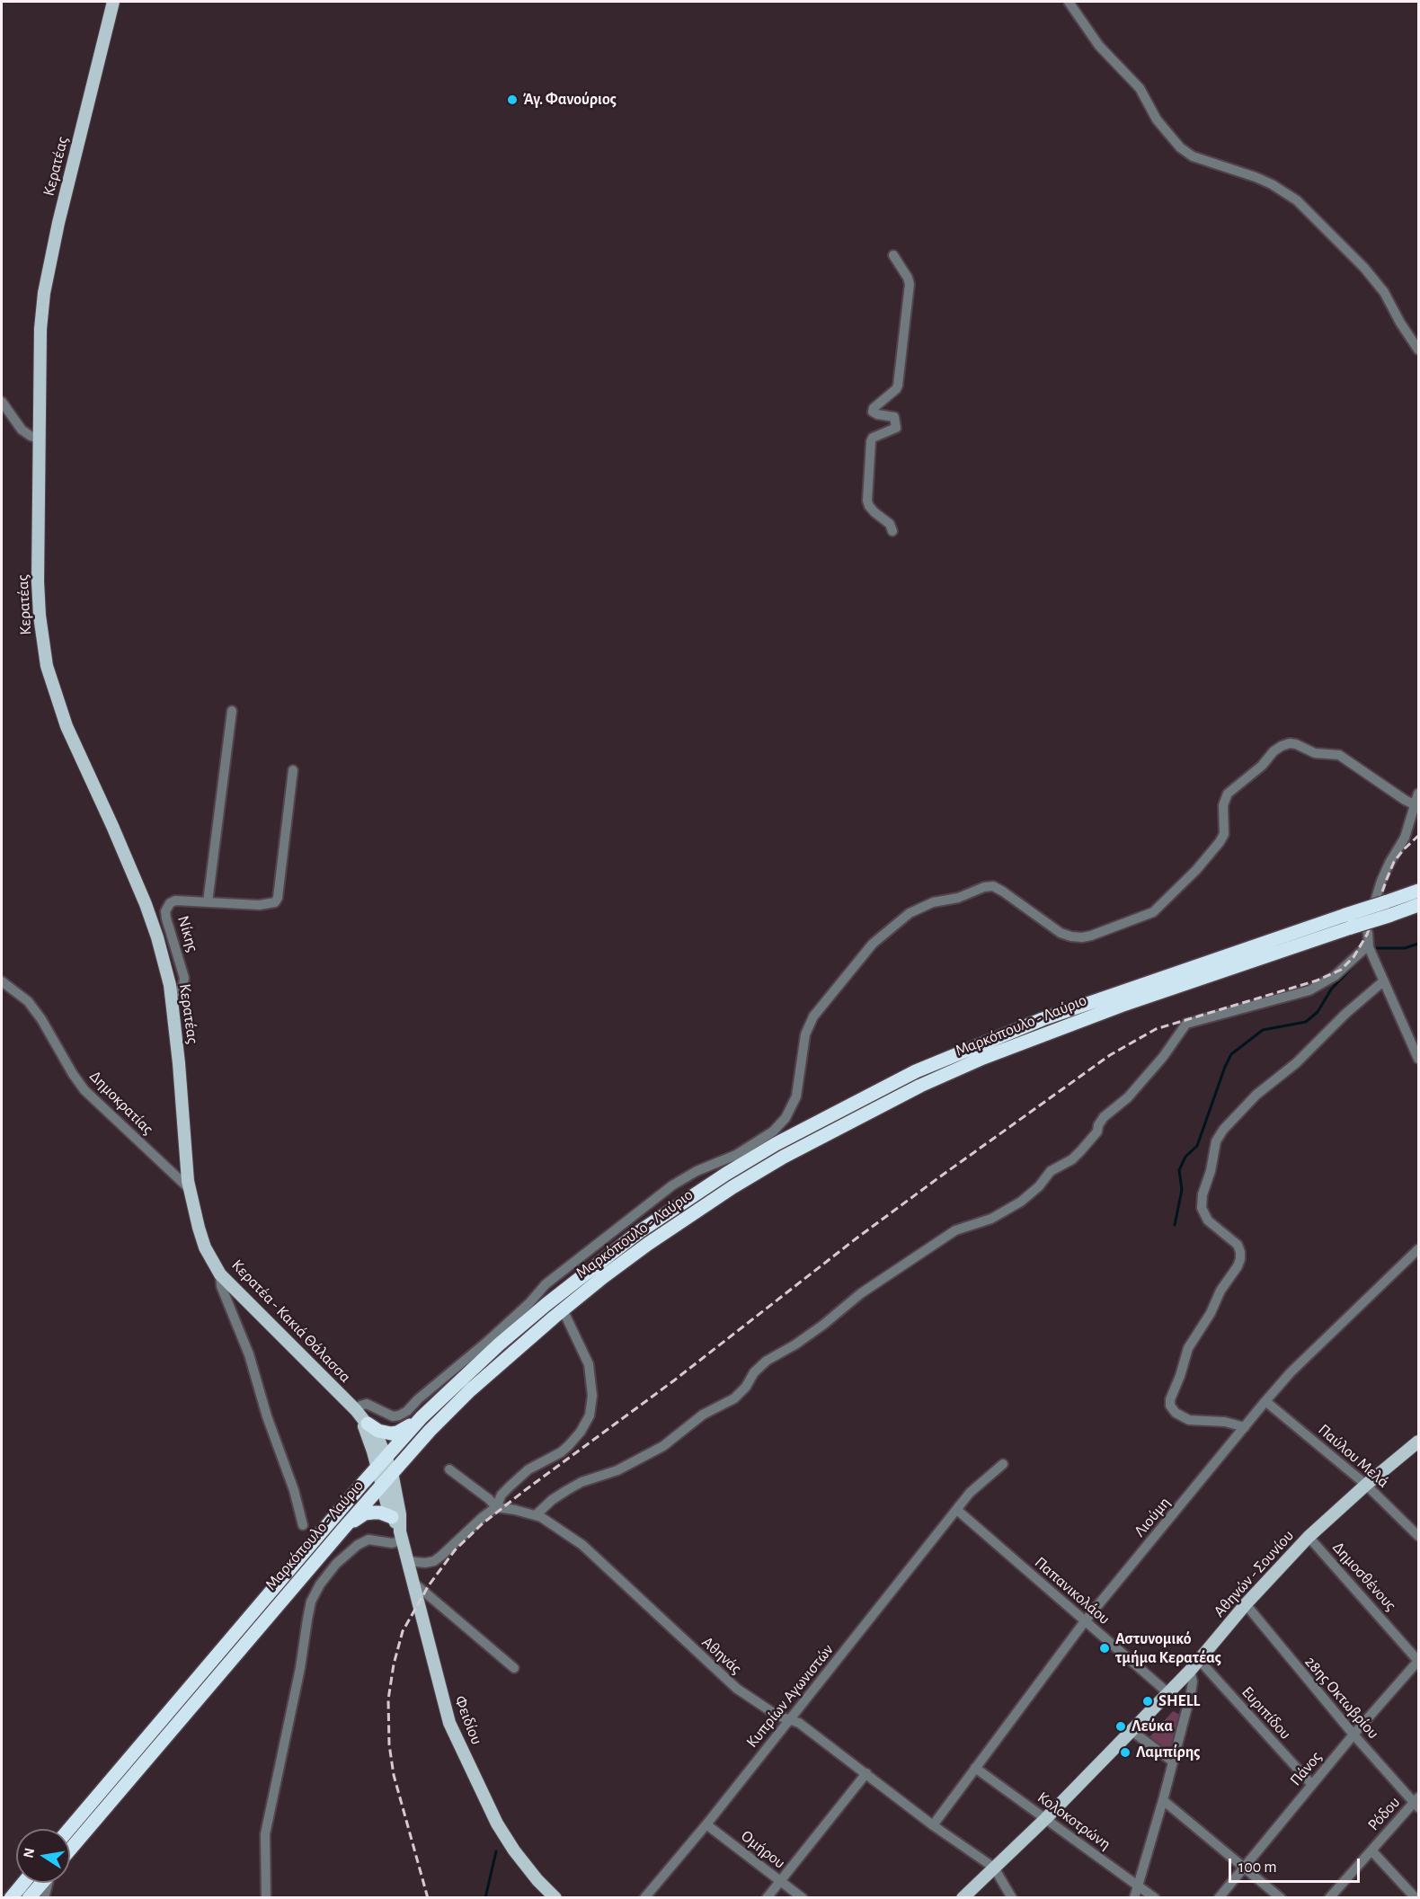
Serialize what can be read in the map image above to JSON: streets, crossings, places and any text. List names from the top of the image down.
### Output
{
  "streets": {
    "highway": ["Μαρκόπουλο - Λαύριο"],
    "main road": [
      "Κερατέας",
      "Κερατέα - Κακιά Θάλασσα",
      "Αθηνών - Σουνίου",
      "Φειδίου"
    ],
    "street": [
      "Νίκης",
      "Δημοκρατίας",
      "Παύλου Μελά",
      "Λιούμη",
      "Δημοσθένους",
      "Παπανικολάου",
      "Αθηνάς",
      "Κυπρίων Αγωνιστών",
      "28ης Οκτωβρίου",
      "Ευριπίδου",
      "Πάνος",
      "Ρόδου",
      "Κολοκοτρώνη",
      "Ομήρου"
    ]
  },
  "crossings": [
    ["Κερατέας", "Νίκης"],
    ["Κερατέας", "Δημοκρατίας"],
    ["Κερατέας", "Κερατέα - Κακιά Θάλασσα"],
    ["Μαρκόπουλο - Λαύριο", "Κερατέα - Κακιά Θάλασσα"],
    ["Δημοκρατίας", "Κερατέα - Κακιά Θάλασσα"],
    ["Παύλου Μελά", "Λιούμη"],
    ["Παύλου Μελά", "Αθηνών - Σουνίου"],
    ["Λιούμη", "Παπανικολάου"],
    ["Λιούμη", "Αθηνάς"],
    ["Λιούμη", "Κολοκοτρώνη"],
    ["Αθηνών - Σουνίου", "Δημοσθένους"],
    ["Αθηνών - Σουνίου", "Παπανικολάου"],
    ["Αθηνών - Σουνίου", "Αθηνάς"],
    ["Αθηνών - Σουνίου", "28ης Οκτωβρίου"],
    ["Αθηνών - Σουνίου", "Ευριπίδου"],
    ["Αθηνών - Σουνίου", "Κολοκοτρώνη"],
    ["Δημοσθένους", "Πάνος"],
    ["Παπανικολάου", "Κυπρίων Αγωνιστών"],
    ["Αθηνάς", "Κυπρίων Αγωνιστών"],
    ["Κυπρίων Αγωνιστών", "Ομήρου"],
    ["28ης Οκτωβρίου", "Πάνος"],
    ["28ης Οκτωβρίου", "Ρόδου"],
    ["Ευριπίδου", "Πάνος"]
  ],
  "places": [
    "Άγ. Φανούριος",
    "Αστυνομικό τμήμα Κερατέας",
    "SHELL",
    "Λεύκα",
    "Λαμπίρης"
  ],
  "scale_bar": "100 m",
  "north": "left"
}
